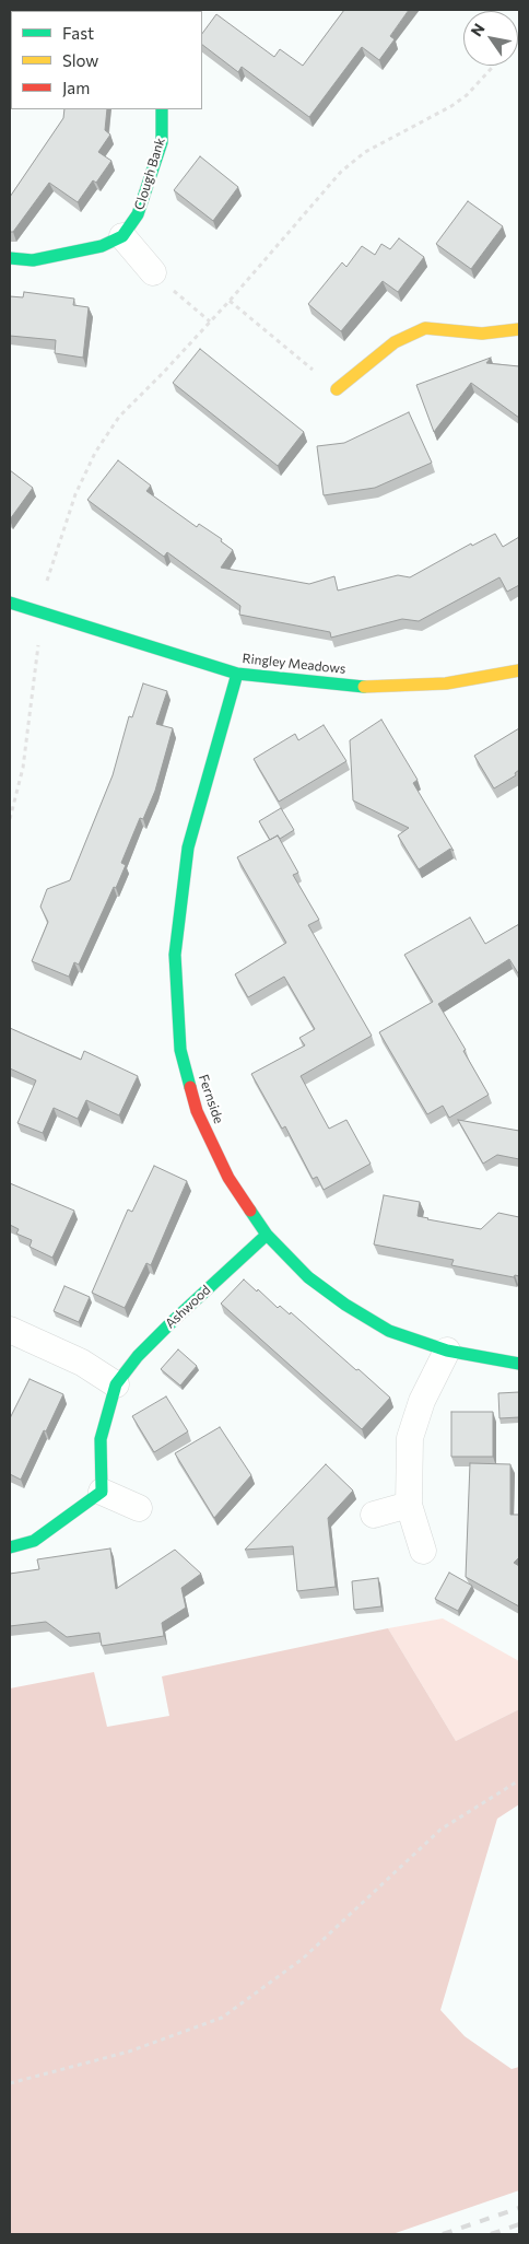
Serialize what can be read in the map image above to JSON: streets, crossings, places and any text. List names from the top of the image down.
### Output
{
  "streets": {
    "street": [
      "Clough Bank",
      "Ringley Meadows",
      "Fernside",
      "Ashwood"
    ]
  },
  "crossings": [
    ["Ringley Meadows", "Fernside"],
    ["Fernside", "Ashwood"]
  ],
  "legend": ["Fast", "Slow", "Jam"],
  "north": "top left"
}
